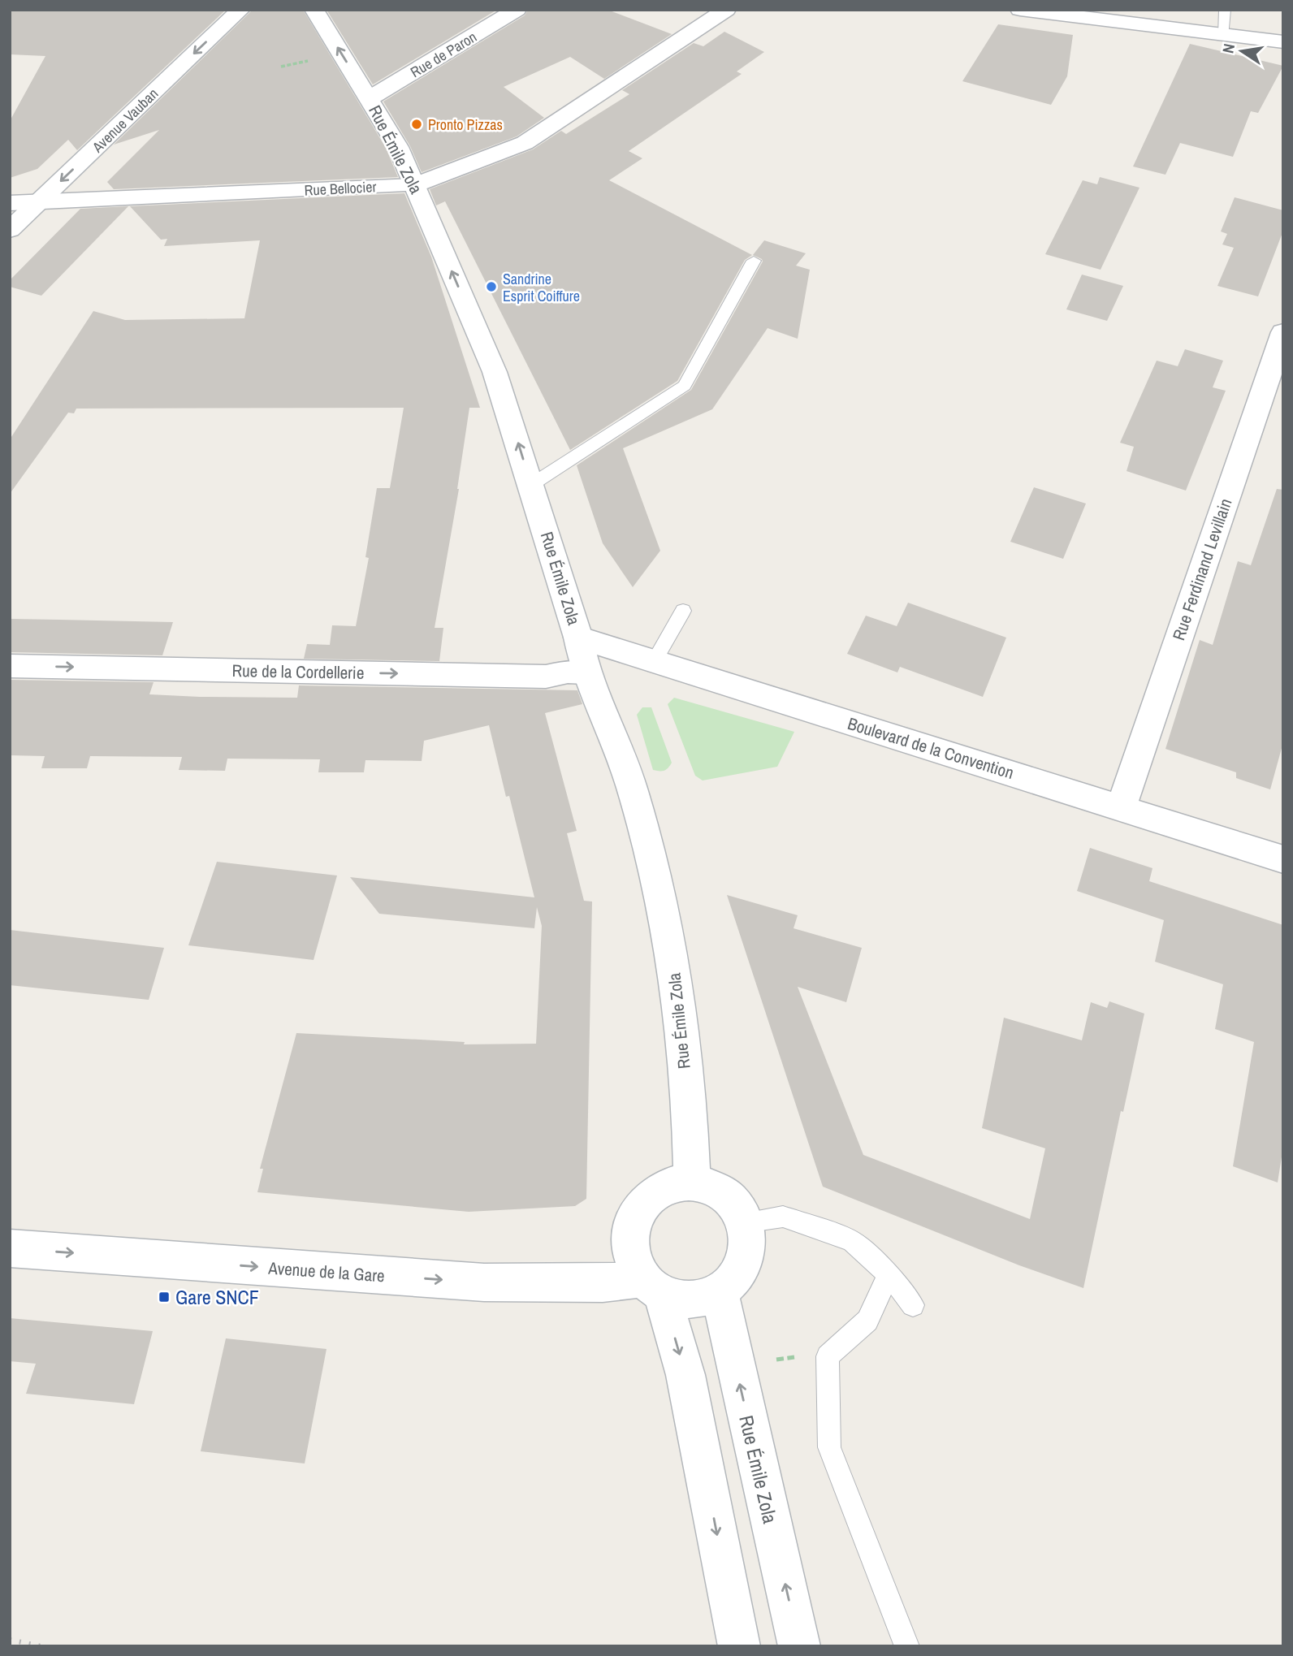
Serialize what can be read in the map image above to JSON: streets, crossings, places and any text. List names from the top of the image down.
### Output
{
  "streets": {
    "street": [
      "Rue de Paron",
      "Avenue Vauban",
      "Rue Émile Zola",
      "Rue Bellocier",
      "Rue Ferdinand Levillain",
      "Rue de la Cordellerie",
      "Boulevard de la Convention",
      "Avenue de la Gare"
    ]
  },
  "crossings": [
    ["Rue de Paron", "Rue Émile Zola"],
    ["Avenue Vauban", "Rue Bellocier"],
    ["Rue Émile Zola", "Rue Bellocier"],
    ["Rue Émile Zola", "Rue de la Cordellerie"],
    ["Rue Émile Zola", "Boulevard de la Convention"],
    ["Rue Émile Zola", "Avenue de la Gare"],
    ["Rue Ferdinand Levillain", "Boulevard de la Convention"]
  ],
  "one_way": ["Avenue Vauban", "Rue de la Cordellerie", "Avenue de la Gare"],
  "places": {
    "other": ["Pronto Pizzas", "Sandrine Esprit Coiffure"],
    "transit": ["Gare SNCF"]
  },
  "north": "left"
}
